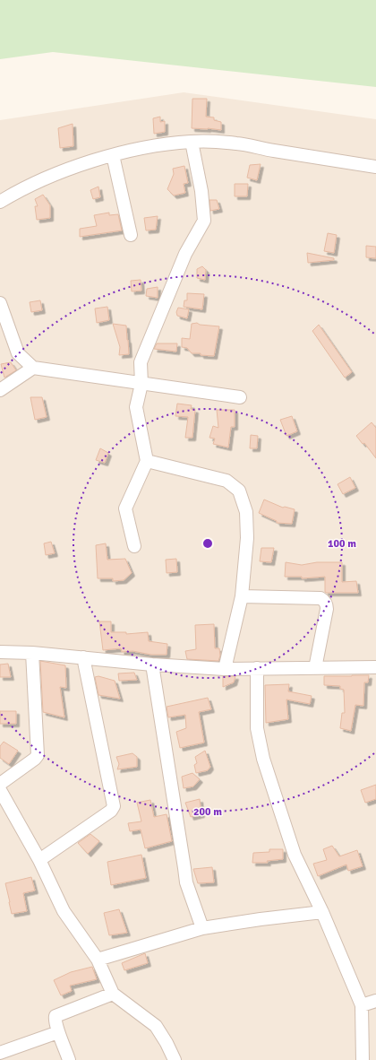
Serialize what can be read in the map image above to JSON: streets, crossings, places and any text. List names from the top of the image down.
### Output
{
  "rings": ["100 m", "200 m"]
}
